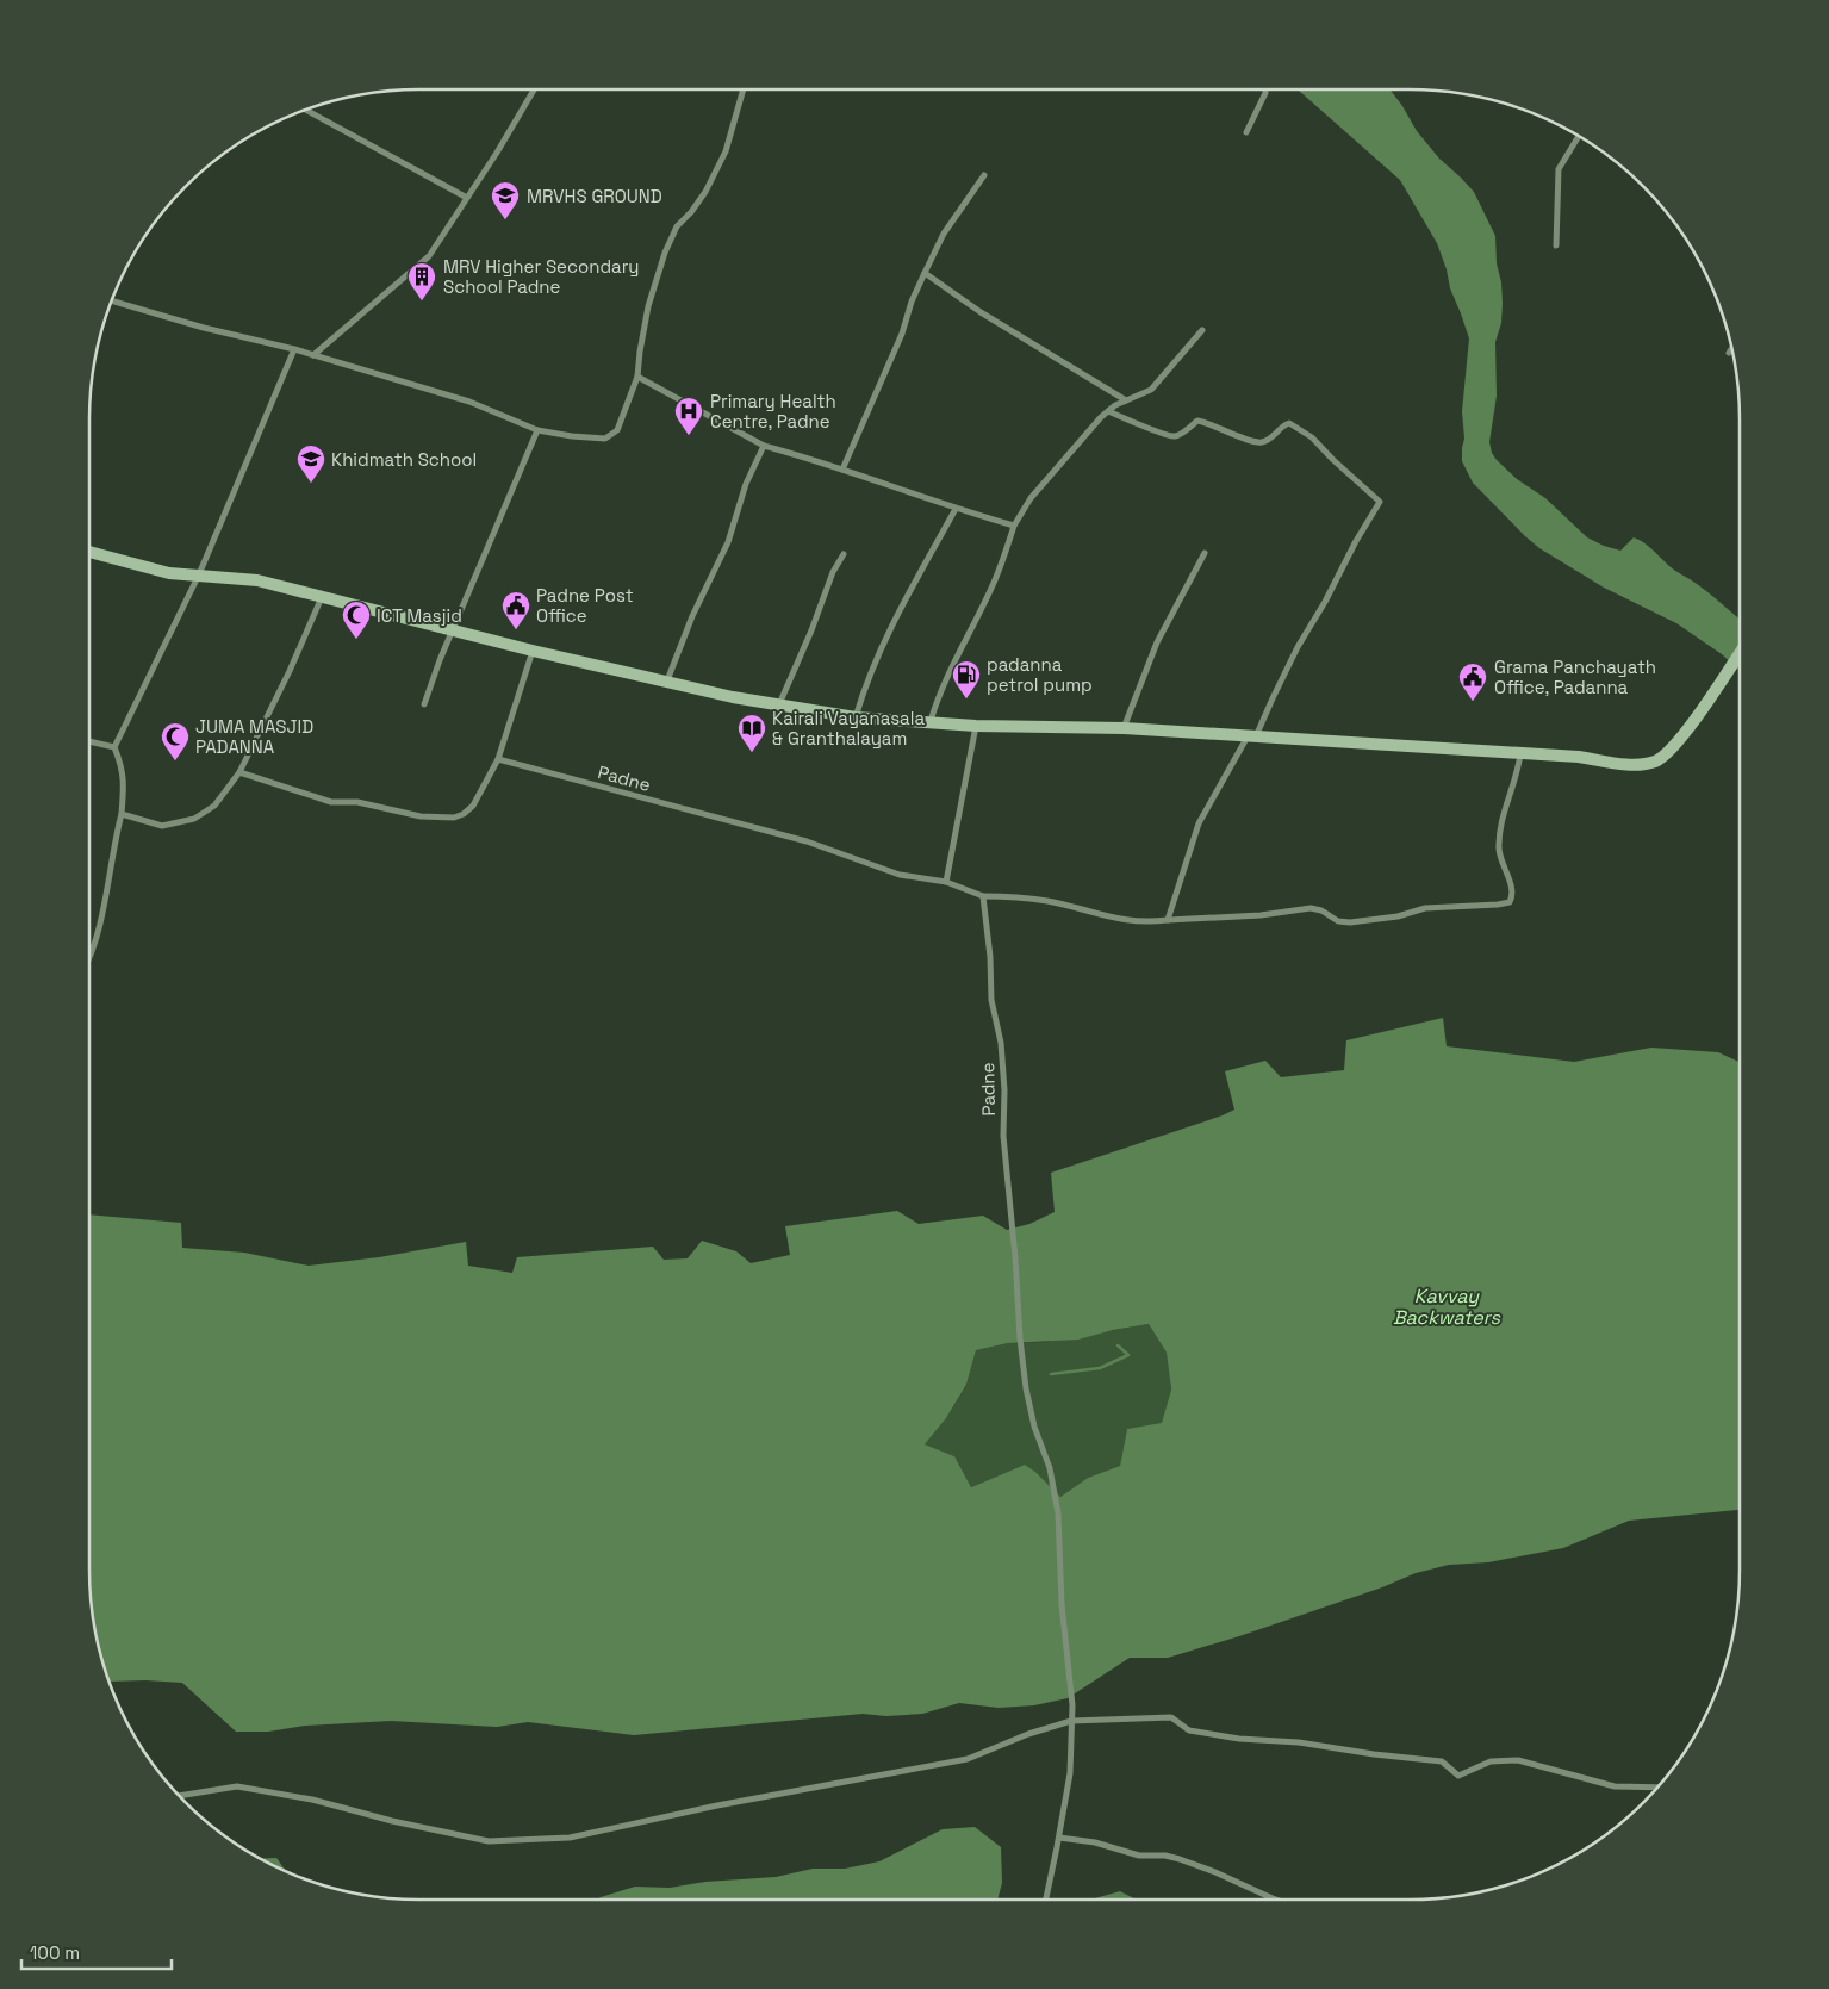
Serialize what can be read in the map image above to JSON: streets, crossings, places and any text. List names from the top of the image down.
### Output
{
  "streets": {
    "street": ["Padne"]
  },
  "water": ["Kavvay Backwaters"],
  "places": {
    "school or university": ["MRVHS GROUND", "Khidmath School"],
    "building": ["MRV Higher Secondary School Padne"],
    "hospital": ["Primary Health Centre, Padne"],
    "public building": ["Padne Post Office", "Grama Panchayath Office, Padanna"],
    "mosque": ["ICT Masjid", "JUMA MASJID PADANNA"],
    "fuel station": ["padanna petrol pump"],
    "library": ["Kairali Vayanasala & Granthalayam"]
  },
  "scale_bar": "100 m"
}
